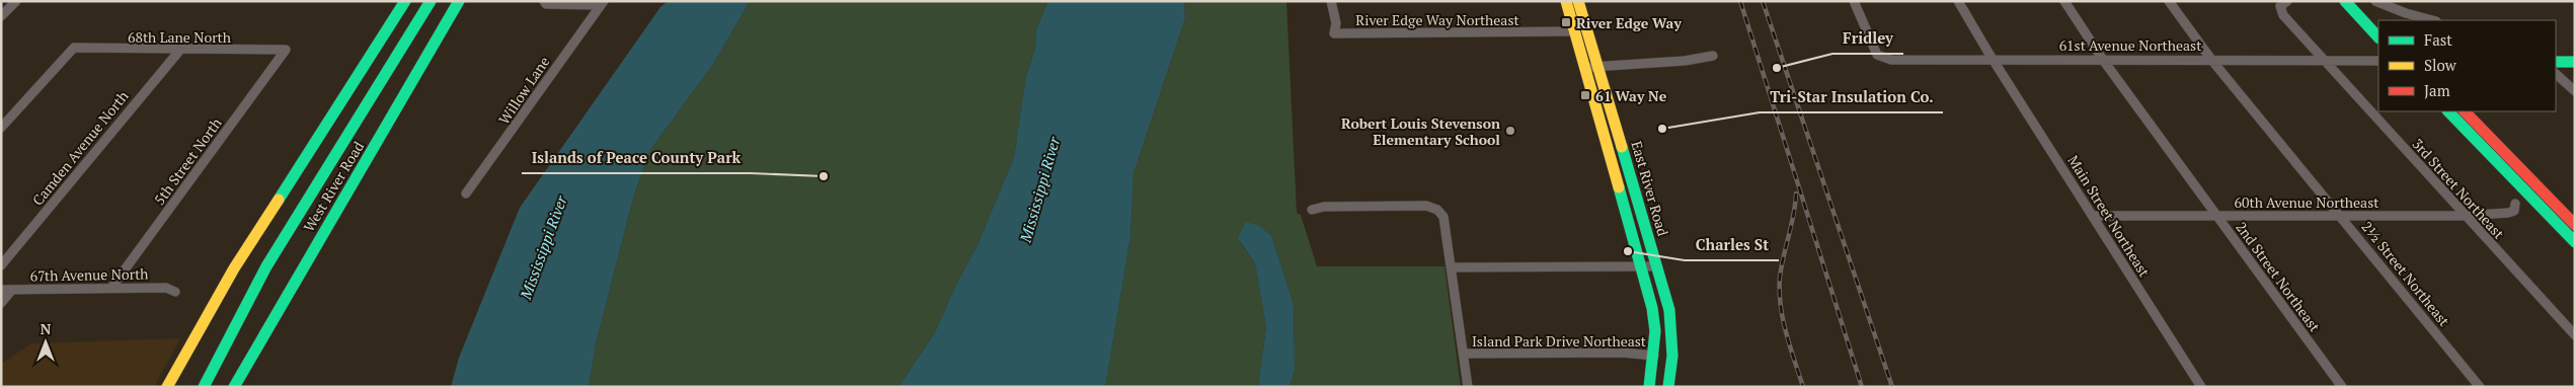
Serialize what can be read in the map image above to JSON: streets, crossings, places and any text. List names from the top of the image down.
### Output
{
  "streets": {
    "main road": ["West River Road", "East River Road"],
    "street": [
      "River Edge Way Northeast",
      "68th Lane North",
      "61st Avenue Northeast",
      "Willow Lane",
      "Camden Avenue North",
      "5th Street North",
      "3rd Street Northeast",
      "60th Avenue Northeast",
      "Main Street Northeast",
      "2½ Street Northeast",
      "67th Avenue North",
      "2nd Street Northeast",
      "Island Park Drive Northeast"
    ]
  },
  "crossings": [
    ["68th Lane North", "Camden Avenue North"],
    ["68th Lane North", "5th Street North"],
    ["61st Avenue Northeast", "3rd Street Northeast"],
    ["61st Avenue Northeast", "Main Street Northeast"],
    ["61st Avenue Northeast", "2½ Street Northeast"],
    ["61st Avenue Northeast", "2nd Street Northeast"],
    ["5th Street North", "67th Avenue North"],
    ["3rd Street Northeast", "60th Avenue Northeast"],
    ["60th Avenue Northeast", "Main Street Northeast"],
    ["60th Avenue Northeast", "2½ Street Northeast"],
    ["60th Avenue Northeast", "2nd Street Northeast"]
  ],
  "water": ["Mississippi River"],
  "places": {
    "transit": ["River Edge Way", "61 Way Ne"],
    "other": [
      "Fridley",
      "Tri-Star Insulation Co.",
      "Robert Louis Stevenson Elementary School",
      "Islands of Peace County Park",
      "Charles St"
    ]
  },
  "legend": ["Fast", "Slow", "Jam"],
  "north": "top"
}
